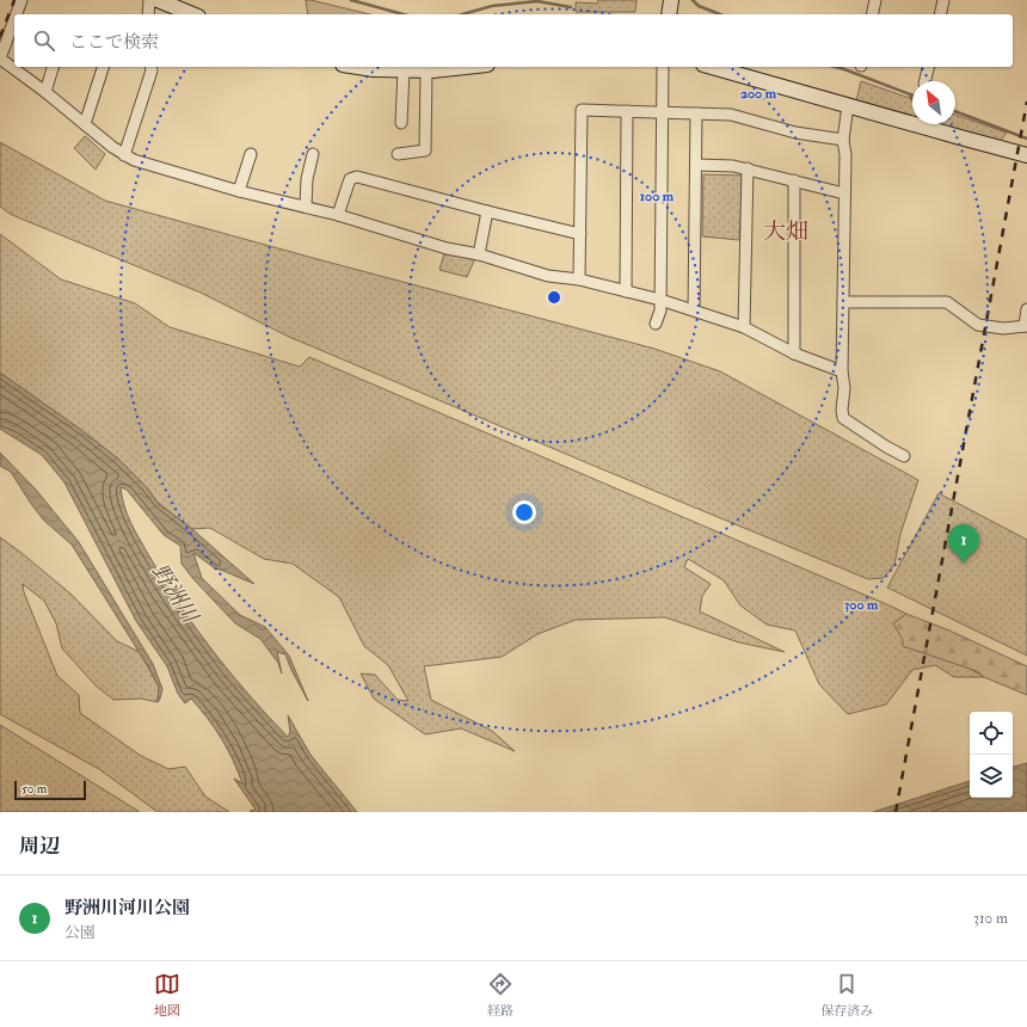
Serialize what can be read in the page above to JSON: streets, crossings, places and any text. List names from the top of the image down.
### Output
{
  "districts": ["大畑"],
  "water": ["野洲川"],
  "scale_bar": "50 m",
  "north": "top left",
  "page": {
    "search": "ここで検索",
    "pins": "1",
    "scale": "50 m",
    "heading": "周辺",
    "list": [
      {
        "mark": "1",
        "name": "野洲川河川公園",
        "note": "公園",
        "value": "310 m"
      }
    ],
    "nav": ["地図", "経路", "保存済み"]
  },
  "rings": ["200 m", "100 m", "300 m"]
}
